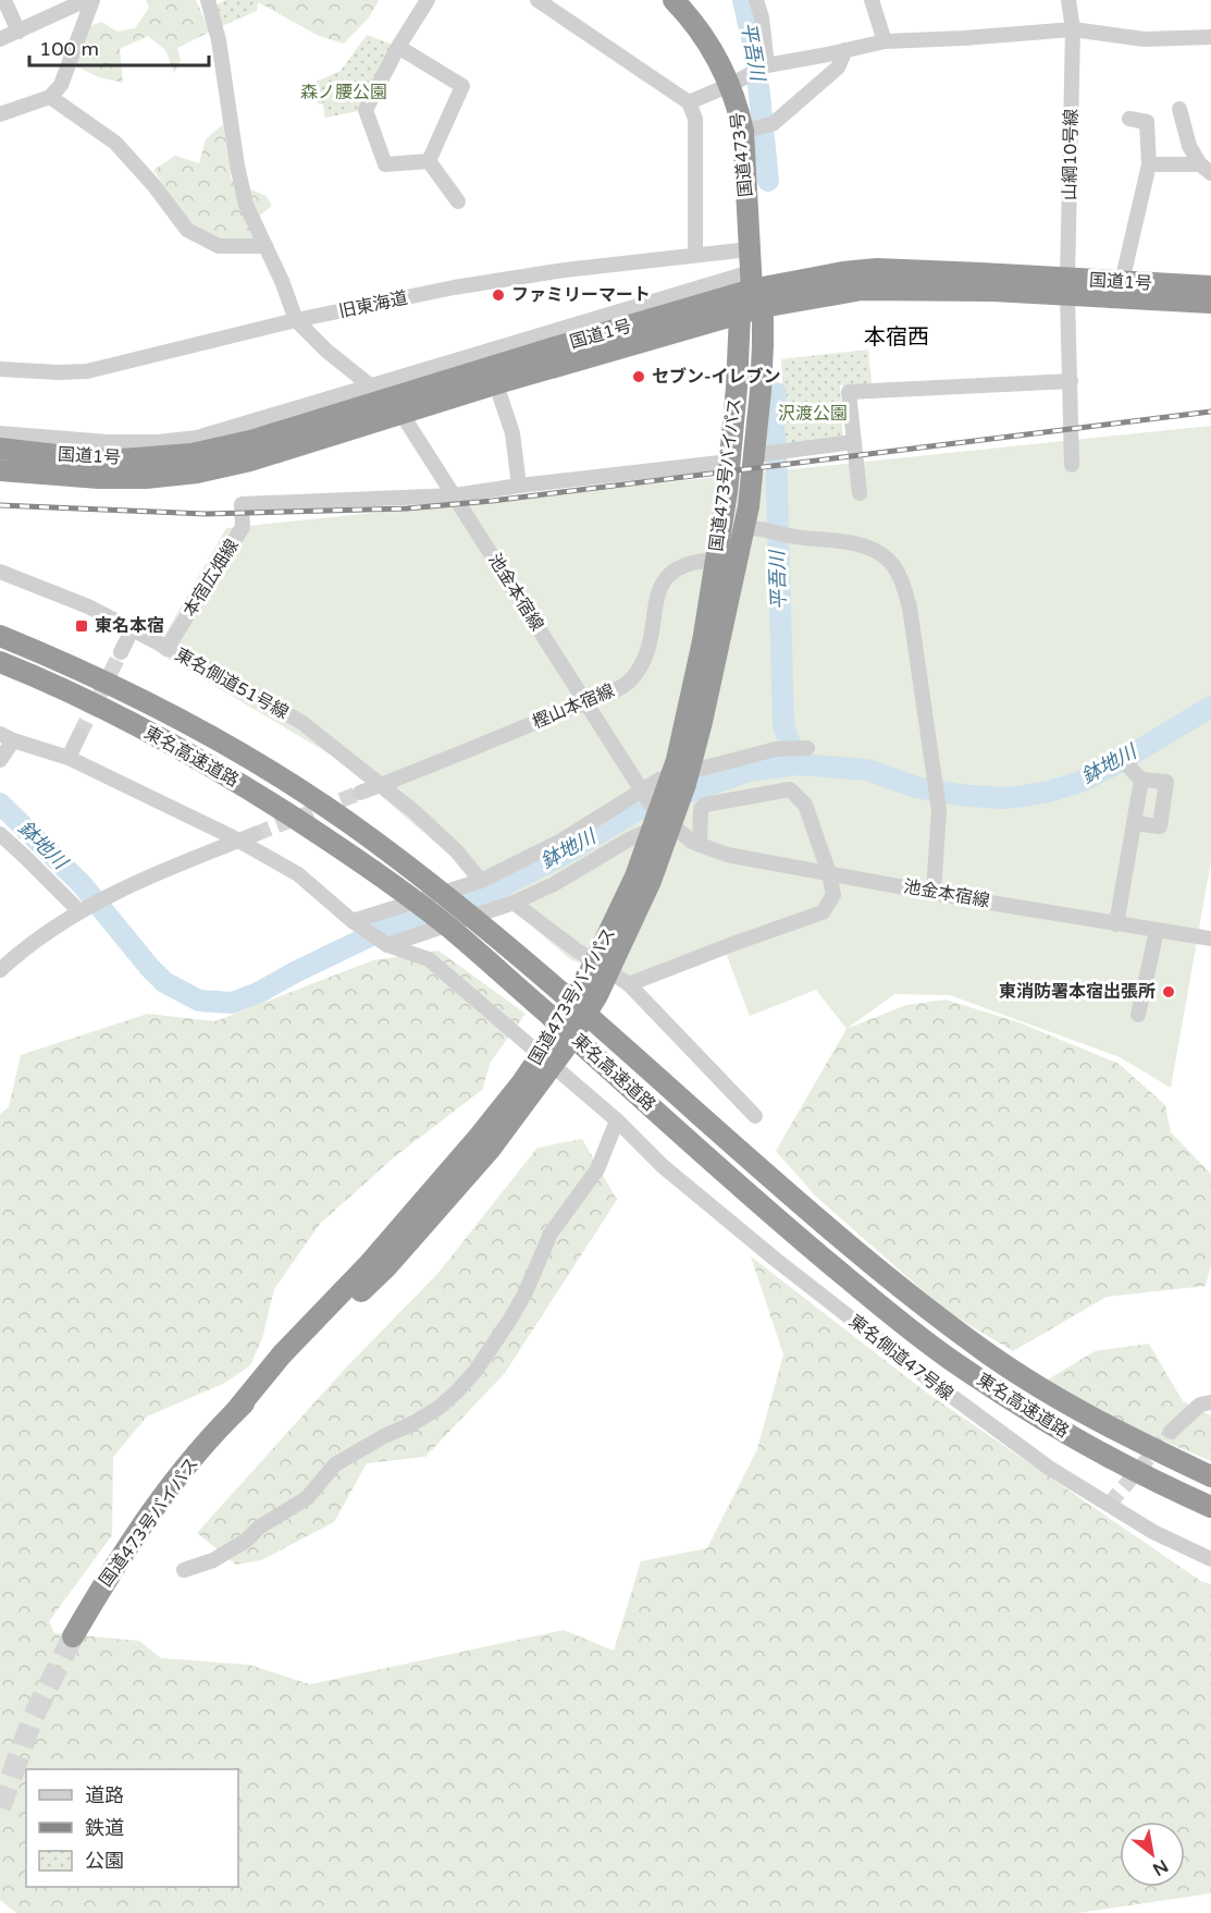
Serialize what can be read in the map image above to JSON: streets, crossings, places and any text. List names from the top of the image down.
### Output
{
  "streets": {
    "highway": [
      "国道473号",
      "国道1号",
      "国道473号バイパス",
      "東名高速道路"
    ],
    "street": [
      "山綱10号線",
      "旧東海道",
      "本宿広畑線",
      "池金本宿線",
      "東名側道51号線",
      "樫山本宿線",
      "東名側道47号線"
    ]
  },
  "crossings": [
    ["国道473号", "国道1号"],
    ["国道473号", "旧東海道"],
    ["国道473号", "国道473号バイパス"],
    ["山綱10号線", "国道1号"],
    ["国道1号", "国道473号バイパス"],
    ["国道1号", "池金本宿線"],
    ["旧東海道", "池金本宿線"],
    ["国道473号バイパス", "樫山本宿線"],
    ["本宿広畑線", "池金本宿線"],
    ["本宿広畑線", "東名側道51号線"],
    ["池金本宿線", "樫山本宿線"],
    ["東名側道51号線", "樫山本宿線"]
  ],
  "districts": ["本宿西"],
  "water": ["平吾川", "鉢地川"],
  "parks": ["森ノ腰公園", "沢渡公園"],
  "places": {
    "other": ["ファミリーマート", "セブン-イレブン", "東消防署本宿出張所"],
    "transit": ["東名本宿"]
  },
  "legend": ["道路", "鉄道", "公園"],
  "scale_bar": "100 m",
  "north": "bottom right"
}
